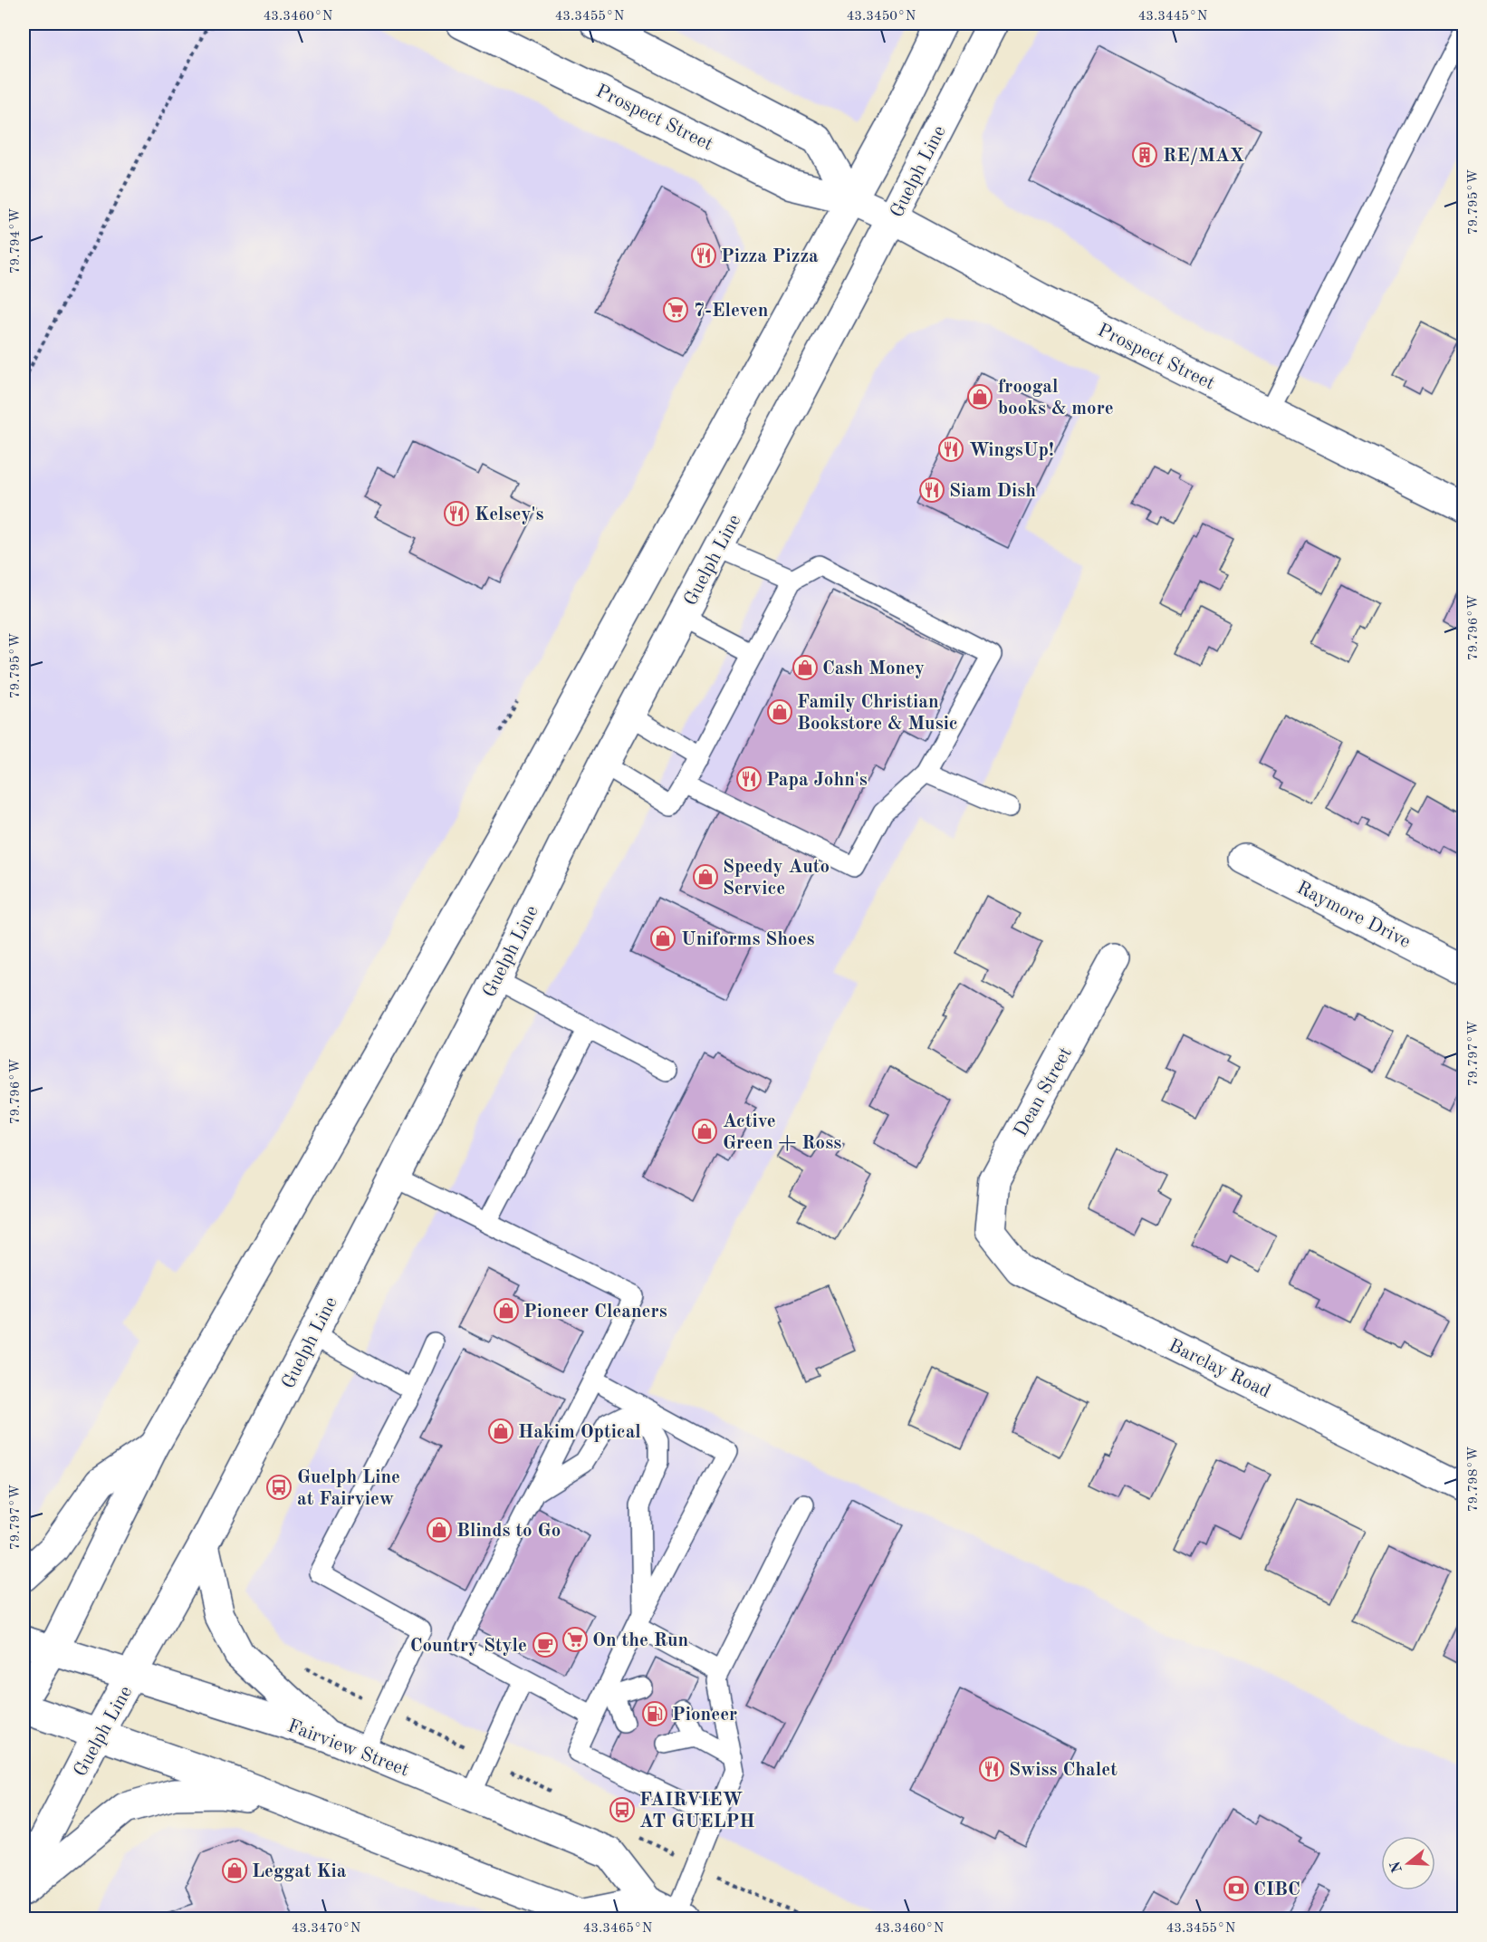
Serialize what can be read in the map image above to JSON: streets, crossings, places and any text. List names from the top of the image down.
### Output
{
  "streets": {
    "main road": [
      "Prospect Street",
      "Guelph Line",
      "Raymore Drive",
      "Dean Street",
      "Barclay Road",
      "Fairview Street"
    ]
  },
  "crossings": [
    ["Prospect Street", "Guelph Line"],
    ["Guelph Line", "Fairview Street"],
    ["Dean Street", "Barclay Road"]
  ],
  "places": {
    "building": ["RE/MAX"],
    "restaurant": [
      "Pizza Pizza",
      "WingsUp!",
      "Siam Dish",
      "Kelsey's",
      "Papa John's",
      "Swiss Chalet"
    ],
    "supermarket": ["7-Eleven", "On the Run"],
    "shop": [
      "froogal books & more",
      "Cash Money",
      "Family Christian Bookstore & Music",
      "Speedy Auto Service",
      "Uniforms Shoes",
      "Active Green + Ross",
      "Pioneer Cleaners",
      "Hakim Optical",
      "Blinds to Go",
      "Leggat Kia"
    ],
    "bus stop": ["Guelph Line at Fairview", "FAIRVIEW AT GUELPH"],
    "cafe": ["Country Style"],
    "fuel station": ["Pioneer"],
    "bank": ["CIBC"]
  },
  "north": "left",
  "coordinates": [
    "43.3460°N",
    "43.3455°N",
    "43.3450°N",
    "43.3445°N",
    "79.795°W",
    "79.794°W",
    "79.796°W",
    "79.797°W",
    "79.798°W",
    "43.3470°N",
    "43.3465°N"
  ]
}
